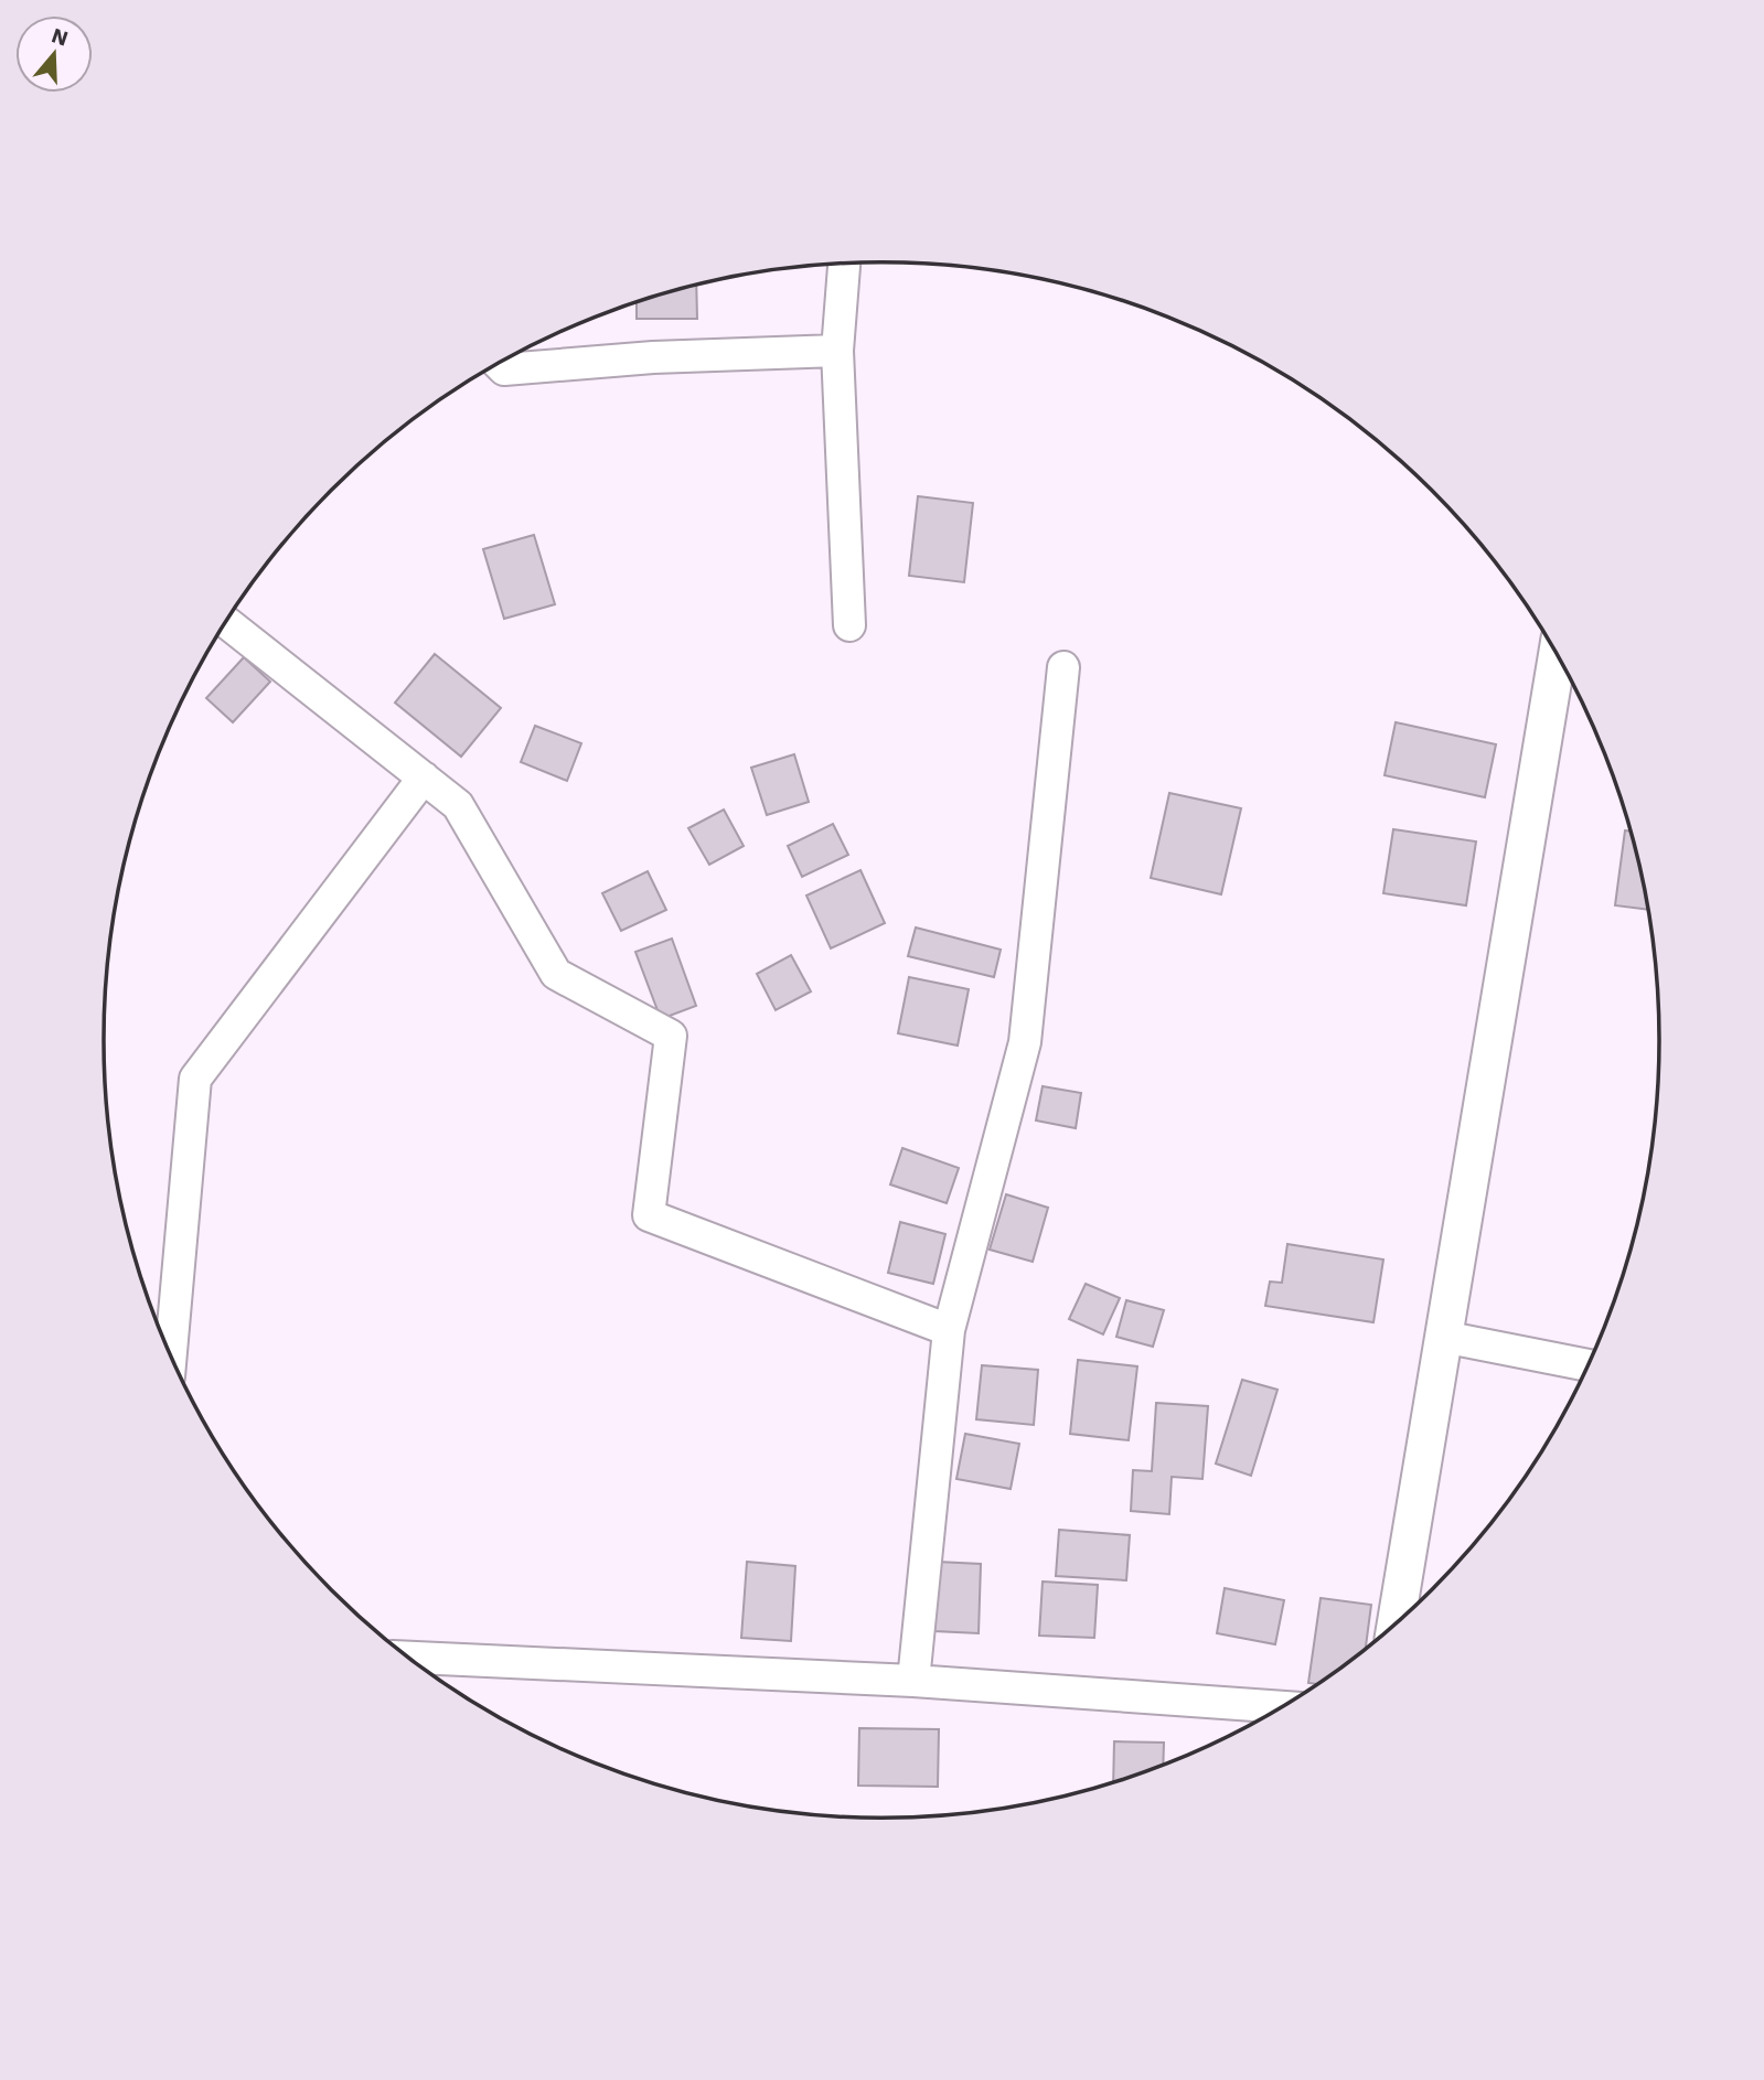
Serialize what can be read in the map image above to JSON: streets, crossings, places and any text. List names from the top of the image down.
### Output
{
  "north": "top"
}
